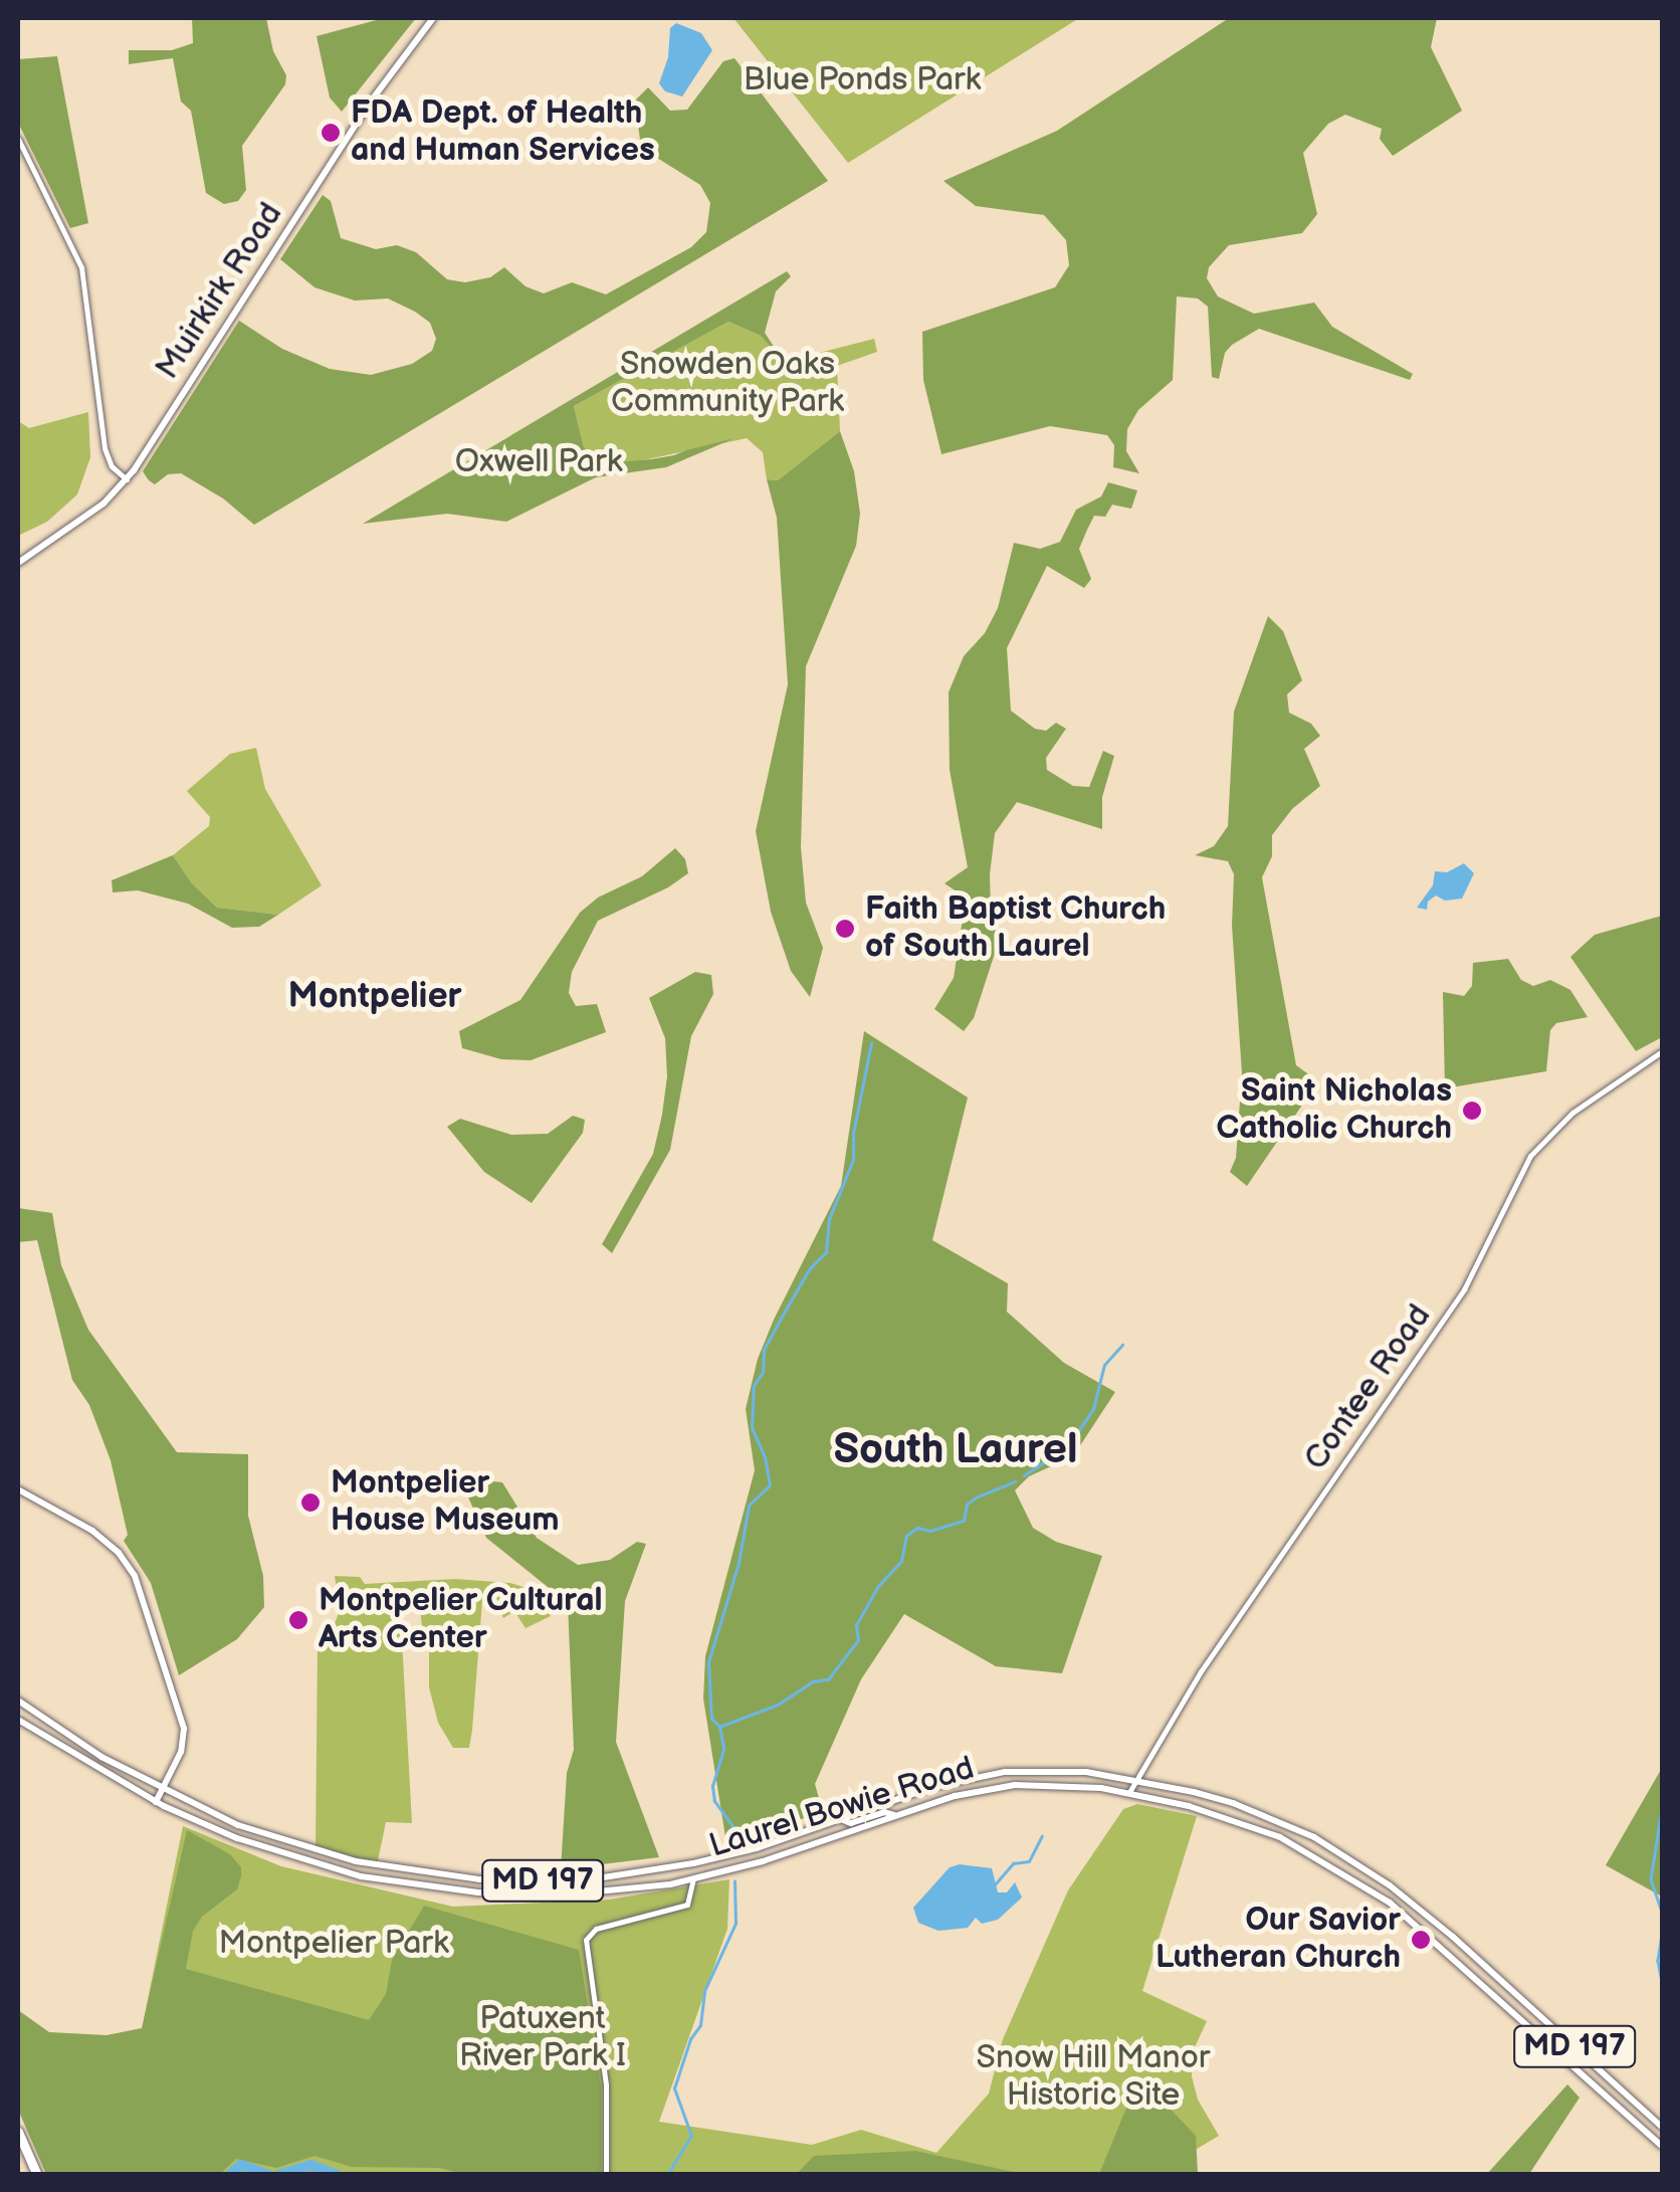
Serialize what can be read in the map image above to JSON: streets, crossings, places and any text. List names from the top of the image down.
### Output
{
  "streets": {
    "main road": ["Muirkirk Road", "Laurel Bowie Road", "MD 197"],
    "street": ["Contee Road"]
  },
  "crossings": [
    ["Contee Road", "Laurel Bowie Road"]
  ],
  "districts": ["Montpelier", "South Laurel"],
  "parks": [
    "Blue Ponds Park",
    "Snowden Oaks Community Park",
    "Oxwell Park",
    "Montpelier Park",
    "Patuxent River Park I",
    "Snow Hill Manor Historic Site"
  ],
  "places": [
    "FDA Dept. of Health and Human Services",
    "Faith Baptist Church of South Laurel",
    "Saint Nicholas Catholic Church",
    "Montpelier House Museum",
    "Montpelier Cultural Arts Center",
    "Our Savior Lutheran Church"
  ]
}
